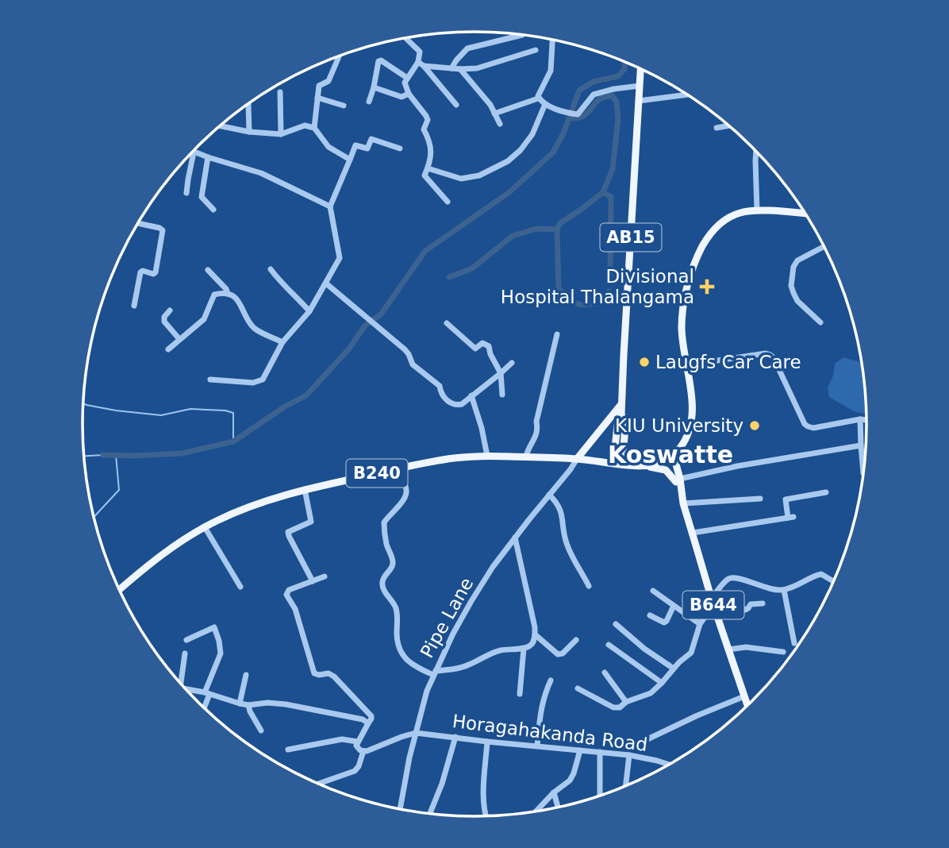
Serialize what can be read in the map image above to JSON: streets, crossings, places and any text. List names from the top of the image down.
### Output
{
  "streets": {
    "main road": ["AB15", "B240", "B644"],
    "street": ["Pipe Lane", "Horagahakanda Road"]
  },
  "crossings": [
    ["AB15", "B240"],
    ["B240", "B644"],
    ["B240", "Pipe Lane"],
    ["Pipe Lane", "Horagahakanda Road"]
  ],
  "districts": ["Koswatte"],
  "places": {
    "health": ["Divisional Hospital Thalangama"],
    "other": ["Laugfs Car Care", "KIU University"]
  }
}
